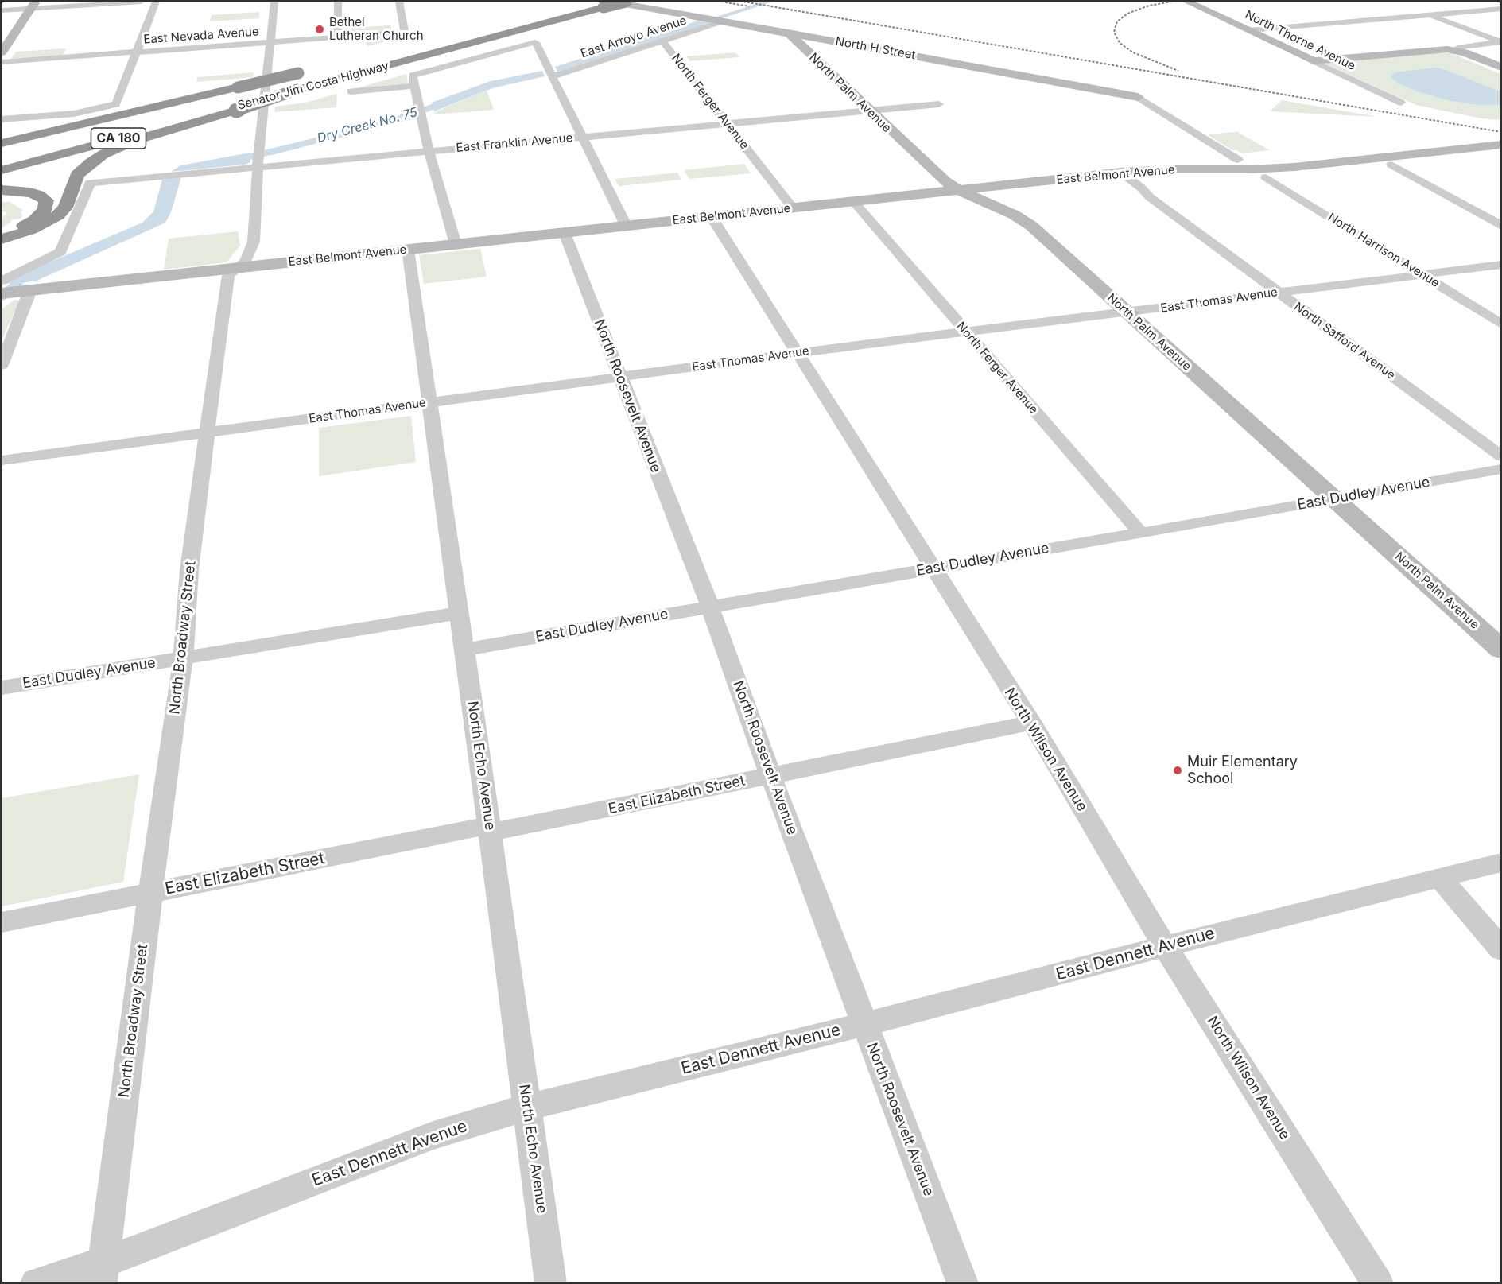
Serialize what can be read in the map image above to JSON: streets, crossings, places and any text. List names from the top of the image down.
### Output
{
  "streets": {
    "highway": ["Senator Jim Costa Highway", "CA 180"],
    "main road": [
      "North Thorne Avenue",
      "North H Street",
      "North Palm Avenue",
      "East Belmont Avenue"
    ],
    "street": [
      "East Nevada Avenue",
      "East Arroyo Avenue",
      "North Ferger Avenue",
      "East Franklin Avenue",
      "North Harrison Avenue",
      "East Thomas Avenue",
      "North Safford Avenue",
      "North Roosevelt Avenue",
      "East Dudley Avenue",
      "North Broadway Street",
      "North Wilson Avenue",
      "North Echo Avenue",
      "East Elizabeth Street",
      "East Dennett Avenue"
    ]
  },
  "crossings": [
    ["East Nevada Avenue", "North Broadway Street"],
    ["East Arroyo Avenue", "North H Street"],
    ["East Arroyo Avenue", "North Ferger Avenue"],
    ["North H Street", "Senator Jim Costa Highway"],
    ["North H Street", "North Palm Avenue"],
    ["North Palm Avenue", "East Franklin Avenue"],
    ["North Palm Avenue", "East Belmont Avenue"],
    ["North Palm Avenue", "East Thomas Avenue"],
    ["North Palm Avenue", "East Dudley Avenue"],
    ["North Ferger Avenue", "East Franklin Avenue"],
    ["North Ferger Avenue", "East Belmont Avenue"],
    ["North Ferger Avenue", "East Thomas Avenue"],
    ["North Ferger Avenue", "East Dudley Avenue"],
    ["East Franklin Avenue", "North Broadway Street"],
    ["East Belmont Avenue", "North Safford Avenue"],
    ["East Belmont Avenue", "North Roosevelt Avenue"],
    ["East Belmont Avenue", "North Broadway Street"],
    ["East Belmont Avenue", "North Wilson Avenue"],
    ["East Belmont Avenue", "North Echo Avenue"],
    ["North Harrison Avenue", "East Thomas Avenue"],
    ["East Thomas Avenue", "North Safford Avenue"],
    ["East Thomas Avenue", "North Roosevelt Avenue"],
    ["East Thomas Avenue", "North Broadway Street"],
    ["East Thomas Avenue", "North Wilson Avenue"],
    ["East Thomas Avenue", "North Echo Avenue"],
    ["North Roosevelt Avenue", "East Dudley Avenue"],
    ["North Roosevelt Avenue", "East Elizabeth Street"],
    ["North Roosevelt Avenue", "East Dennett Avenue"],
    ["East Dudley Avenue", "North Broadway Street"],
    ["East Dudley Avenue", "North Wilson Avenue"],
    ["East Dudley Avenue", "North Echo Avenue"],
    ["North Broadway Street", "East Elizabeth Street"],
    ["North Broadway Street", "East Dennett Avenue"],
    ["North Wilson Avenue", "East Elizabeth Street"],
    ["North Wilson Avenue", "East Dennett Avenue"],
    ["North Echo Avenue", "East Elizabeth Street"],
    ["North Echo Avenue", "East Dennett Avenue"]
  ],
  "water": ["Dry Creek No. 75"],
  "places": ["Bethel Lutheran Church", "Muir Elementary School"]
}
